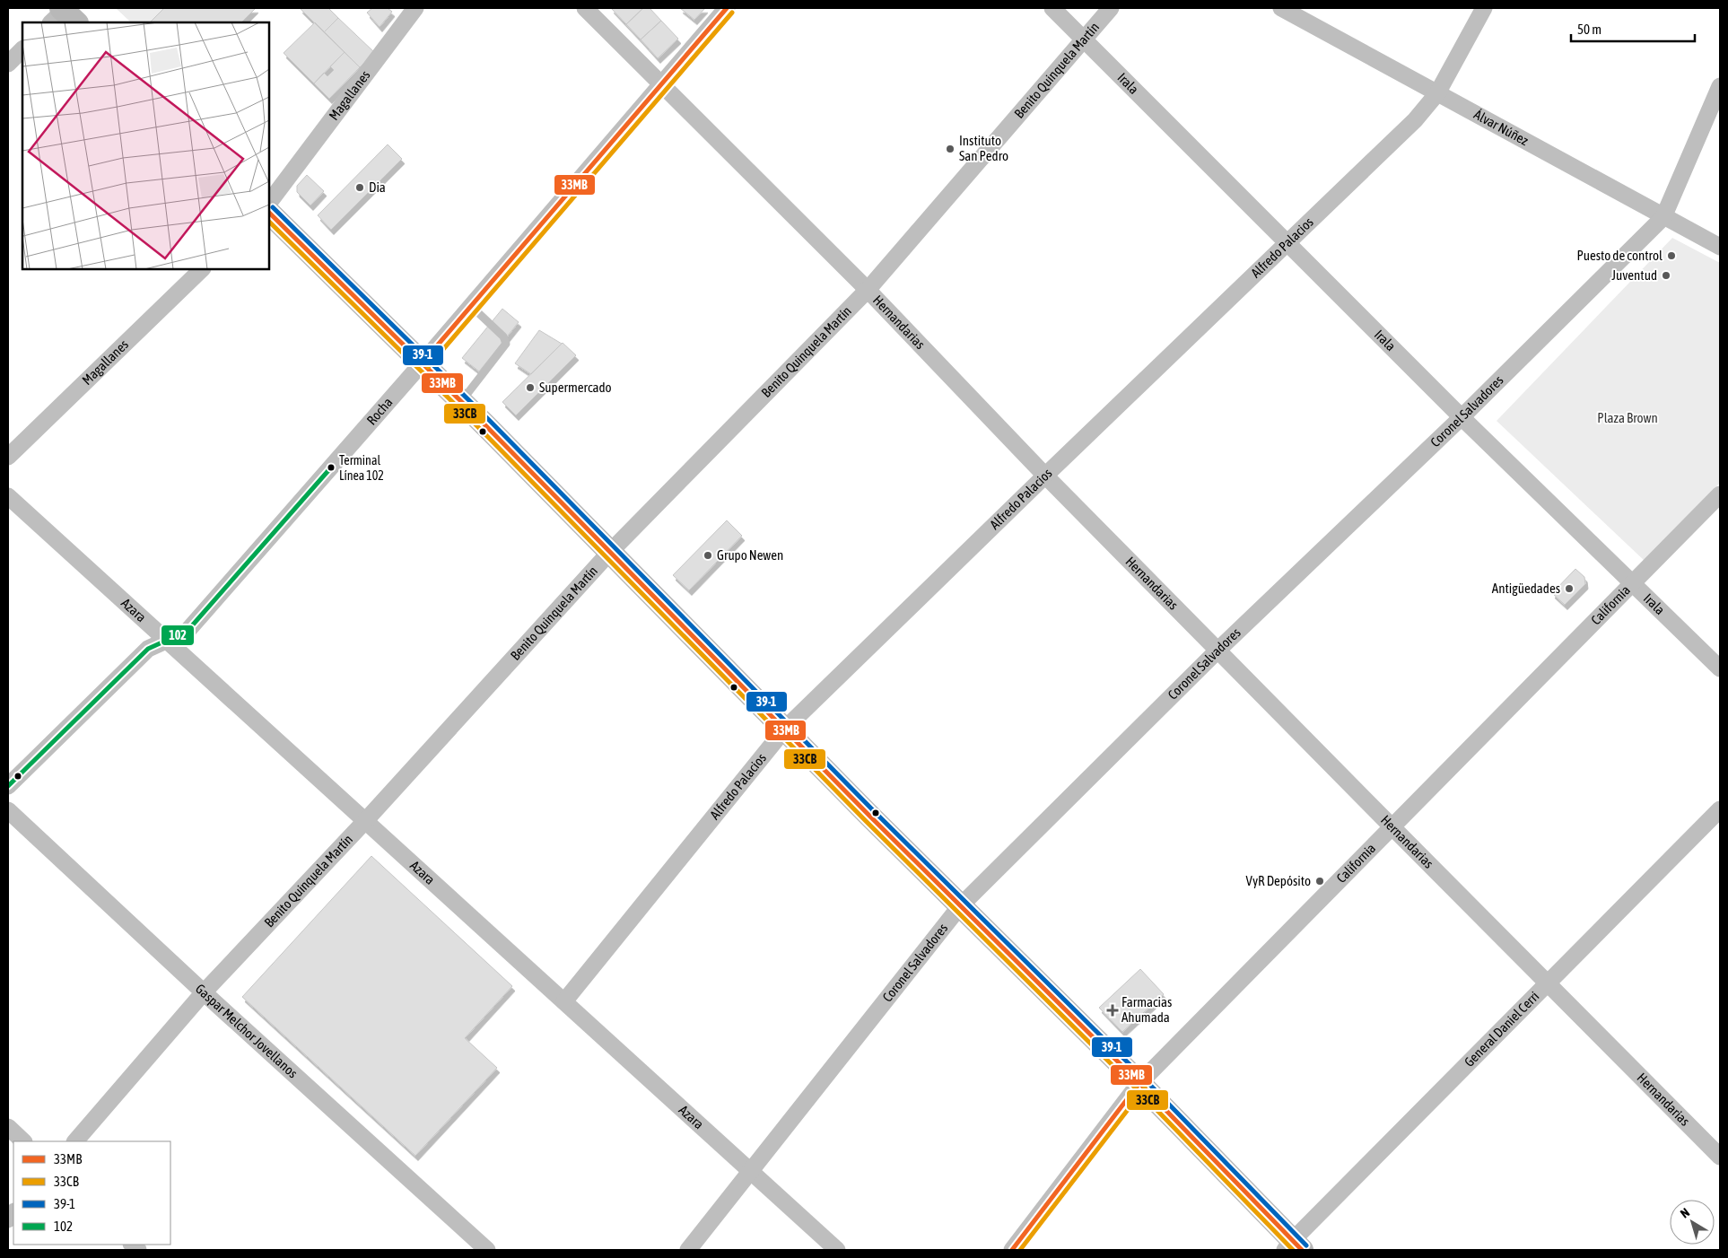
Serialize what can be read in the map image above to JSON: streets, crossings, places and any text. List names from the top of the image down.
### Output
{
  "streets": {
    "street": [
      "Benito Quinquela Martín",
      "Irala",
      "Magallanes",
      "Álvar Núñez",
      "Alfredo Palacios",
      "Hernandarias",
      "Rocha",
      "Coronel Salvadores",
      "California",
      "Azara",
      "General Daniel Cerri",
      "Gaspar Melchor Jovellanos"
    ]
  },
  "crossings": [
    ["Benito Quinquela Martín", "Irala"],
    ["Benito Quinquela Martín", "Hernandarias"],
    ["Benito Quinquela Martín", "Azara"],
    ["Benito Quinquela Martín", "Gaspar Melchor Jovellanos"],
    ["Irala", "Alfredo Palacios"],
    ["Irala", "Coronel Salvadores"],
    ["Irala", "California"],
    ["Álvar Núñez", "Alfredo Palacios"],
    ["Álvar Núñez", "Coronel Salvadores"],
    ["Alfredo Palacios", "Hernandarias"],
    ["Alfredo Palacios", "Azara"],
    ["Hernandarias", "Rocha"],
    ["Hernandarias", "Coronel Salvadores"],
    ["Hernandarias", "California"],
    ["Hernandarias", "General Daniel Cerri"],
    ["Rocha", "Azara"],
    ["Coronel Salvadores", "Azara"]
  ],
  "parks": ["Plaza Brown"],
  "places": {
    "other": [
      "Instituto San Pedro",
      "Dia",
      "Puesto de control",
      "Juventud",
      "Supermercado",
      "Terminal Línea 102",
      "Grupo Newen",
      "Antigüedades",
      "VyR Depósito"
    ],
    "health": ["Farmacias Ahumada"]
  },
  "lines": [
    "transit line 33MB",
    "transit line 33CB",
    "transit line 39-1",
    "transit line 102"
  ],
  "legend": [
    "33MB",
    "33CB",
    "39-1",
    "102"
  ],
  "scale_bar": "50 m",
  "north": "top left"
}
